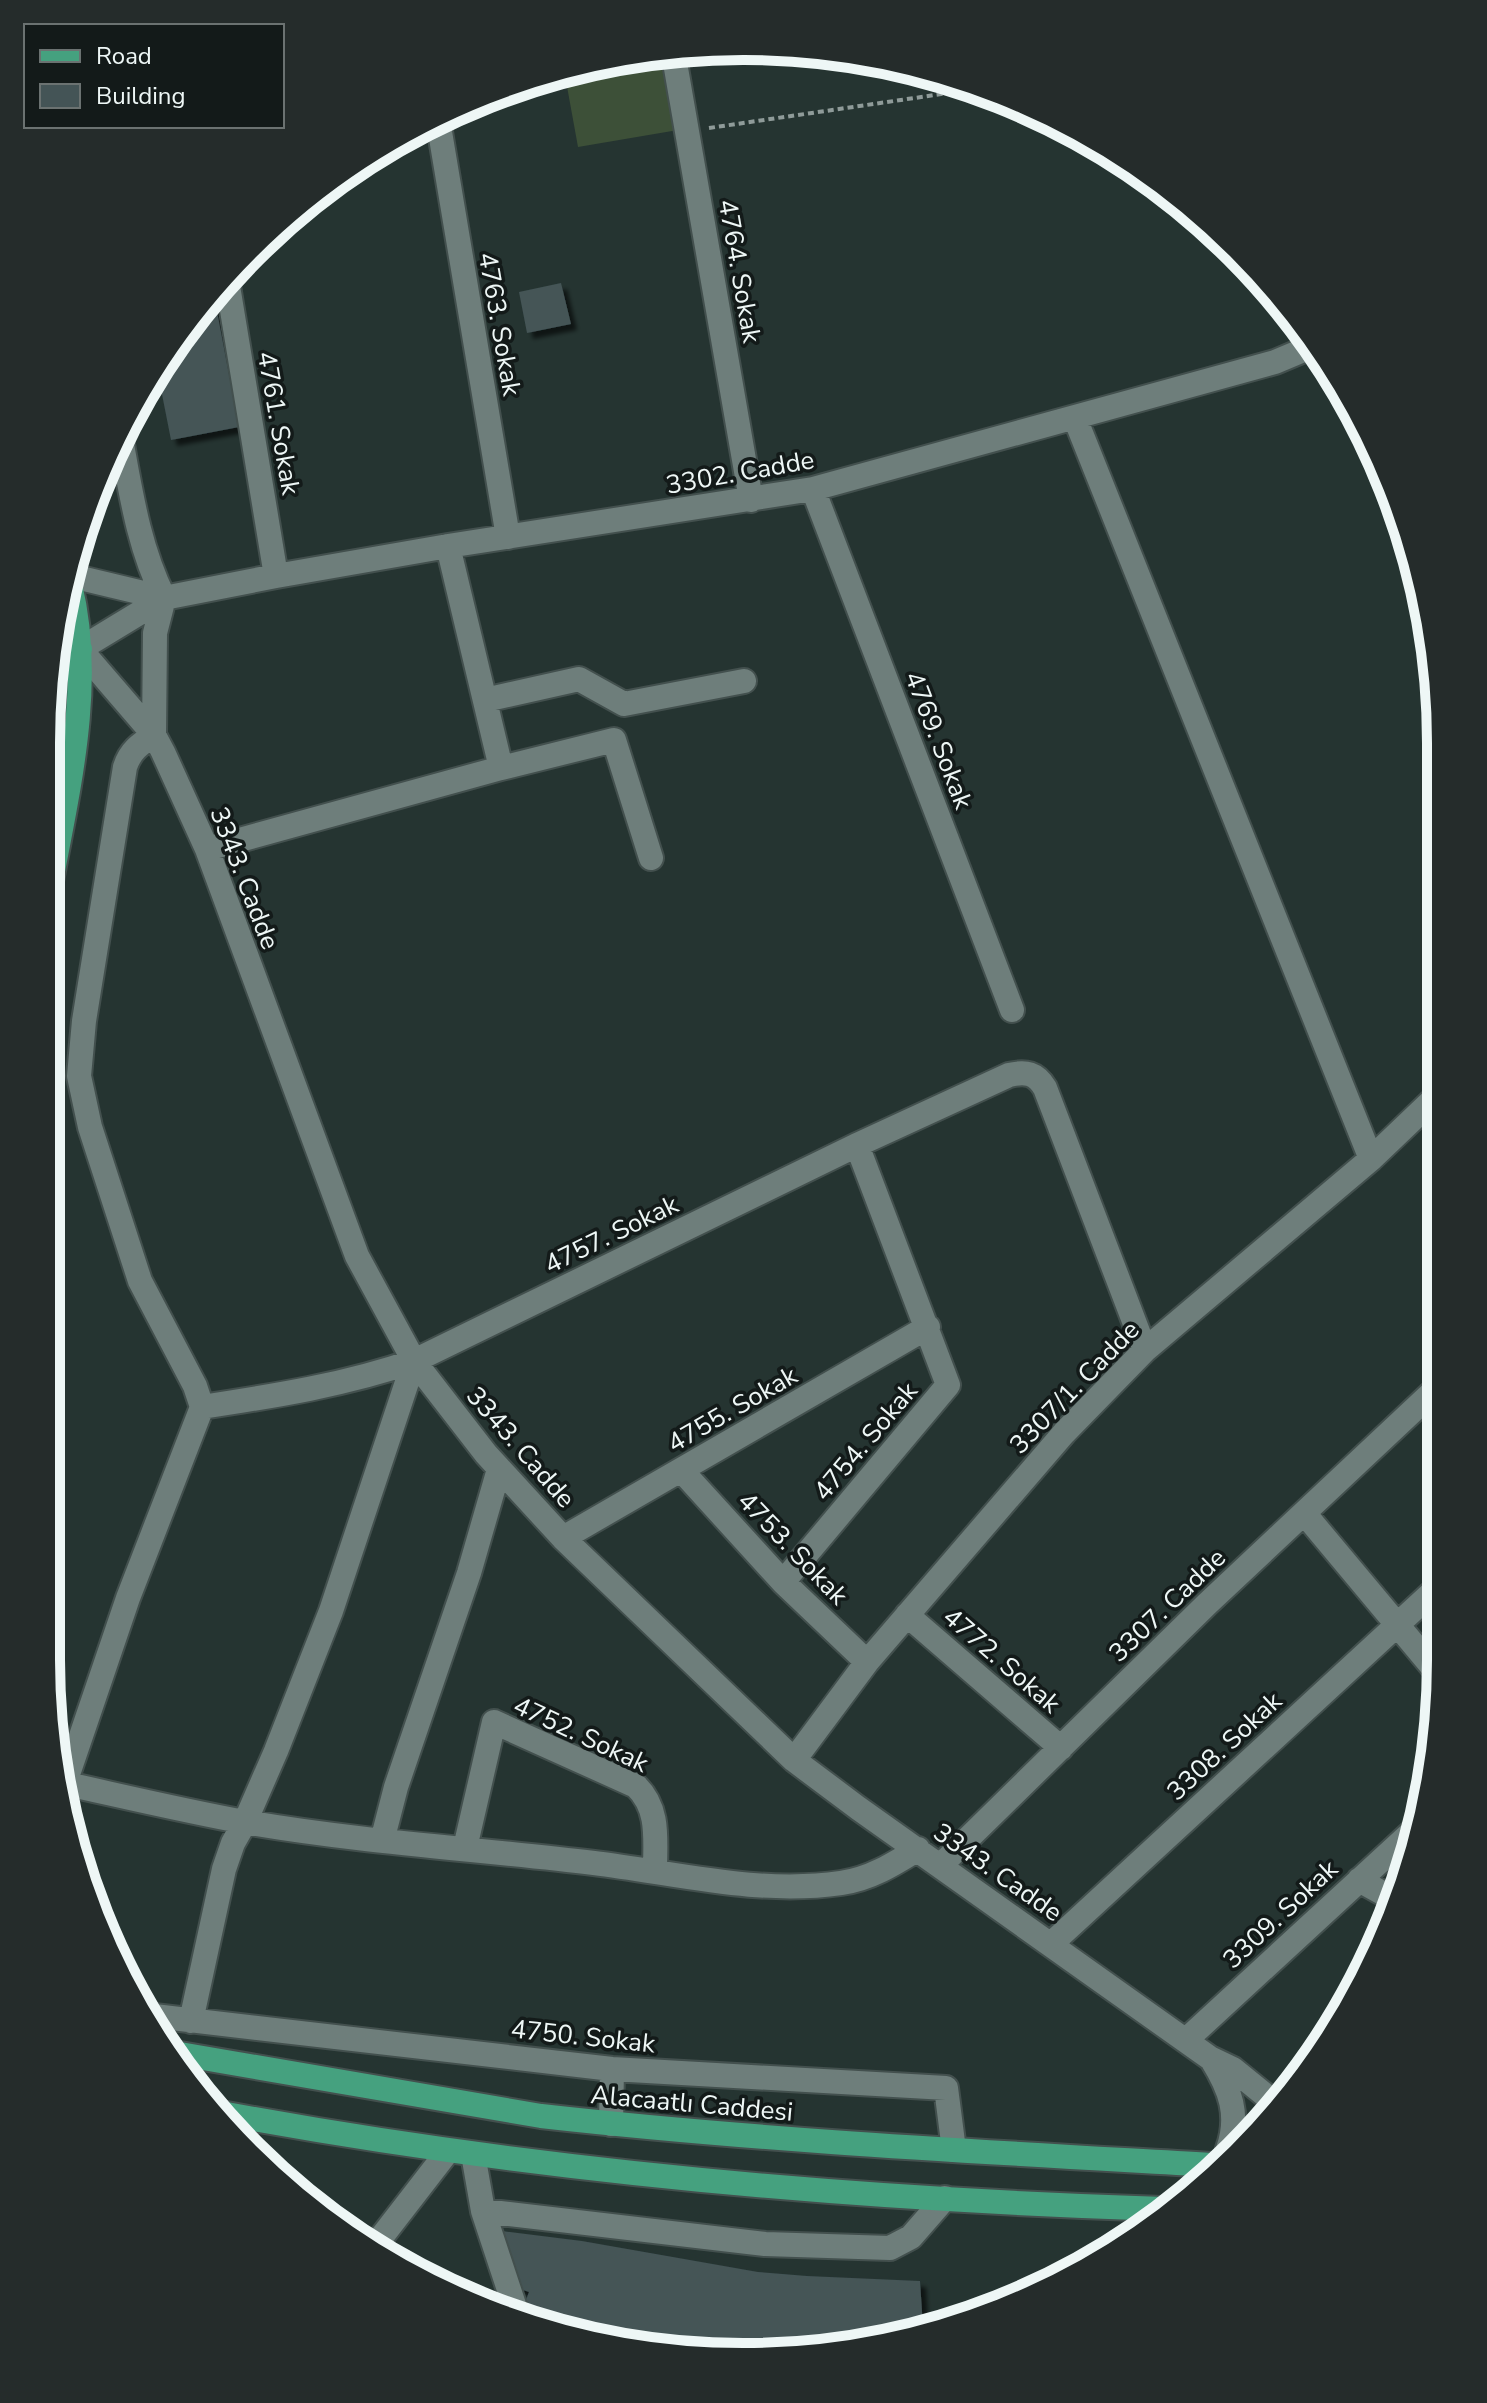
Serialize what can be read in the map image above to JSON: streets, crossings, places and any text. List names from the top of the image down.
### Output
{
  "streets": {
    "main road": ["Alacaatlı Caddesi"],
    "street": [
      "4764. Sokak",
      "4763. Sokak",
      "4761. Sokak",
      "3302. Cadde",
      "4769. Sokak",
      "3343. Cadde",
      "4757. Sokak",
      "3307/1. Cadde",
      "4755. Sokak",
      "4754. Sokak",
      "4753. Sokak",
      "3307. Cadde",
      "4772. Sokak",
      "4752. Sokak",
      "3308. Sokak",
      "3309. Sokak",
      "4750. Sokak"
    ]
  },
  "crossings": [
    ["4764. Sokak", "3302. Cadde"],
    ["4763. Sokak", "3302. Cadde"],
    ["4761. Sokak", "3302. Cadde"],
    ["3302. Cadde", "4769. Sokak"],
    ["3302. Cadde", "3343. Cadde"],
    ["3343. Cadde", "4757. Sokak"],
    ["3343. Cadde", "3307/1. Cadde"],
    ["3343. Cadde", "4755. Sokak"],
    ["3343. Cadde", "3307. Cadde"],
    ["3343. Cadde", "3308. Sokak"],
    ["3343. Cadde", "3309. Sokak"],
    ["4757. Sokak", "3307/1. Cadde"],
    ["4757. Sokak", "4754. Sokak"],
    ["3307/1. Cadde", "4753. Sokak"],
    ["3307/1. Cadde", "4772. Sokak"],
    ["4755. Sokak", "4754. Sokak"],
    ["4755. Sokak", "4753. Sokak"],
    ["4754. Sokak", "4753. Sokak"],
    ["3307. Cadde", "4772. Sokak"],
    ["4750. Sokak", "Alacaatlı Caddesi"]
  ],
  "legend": ["Road", "Building"]
}
